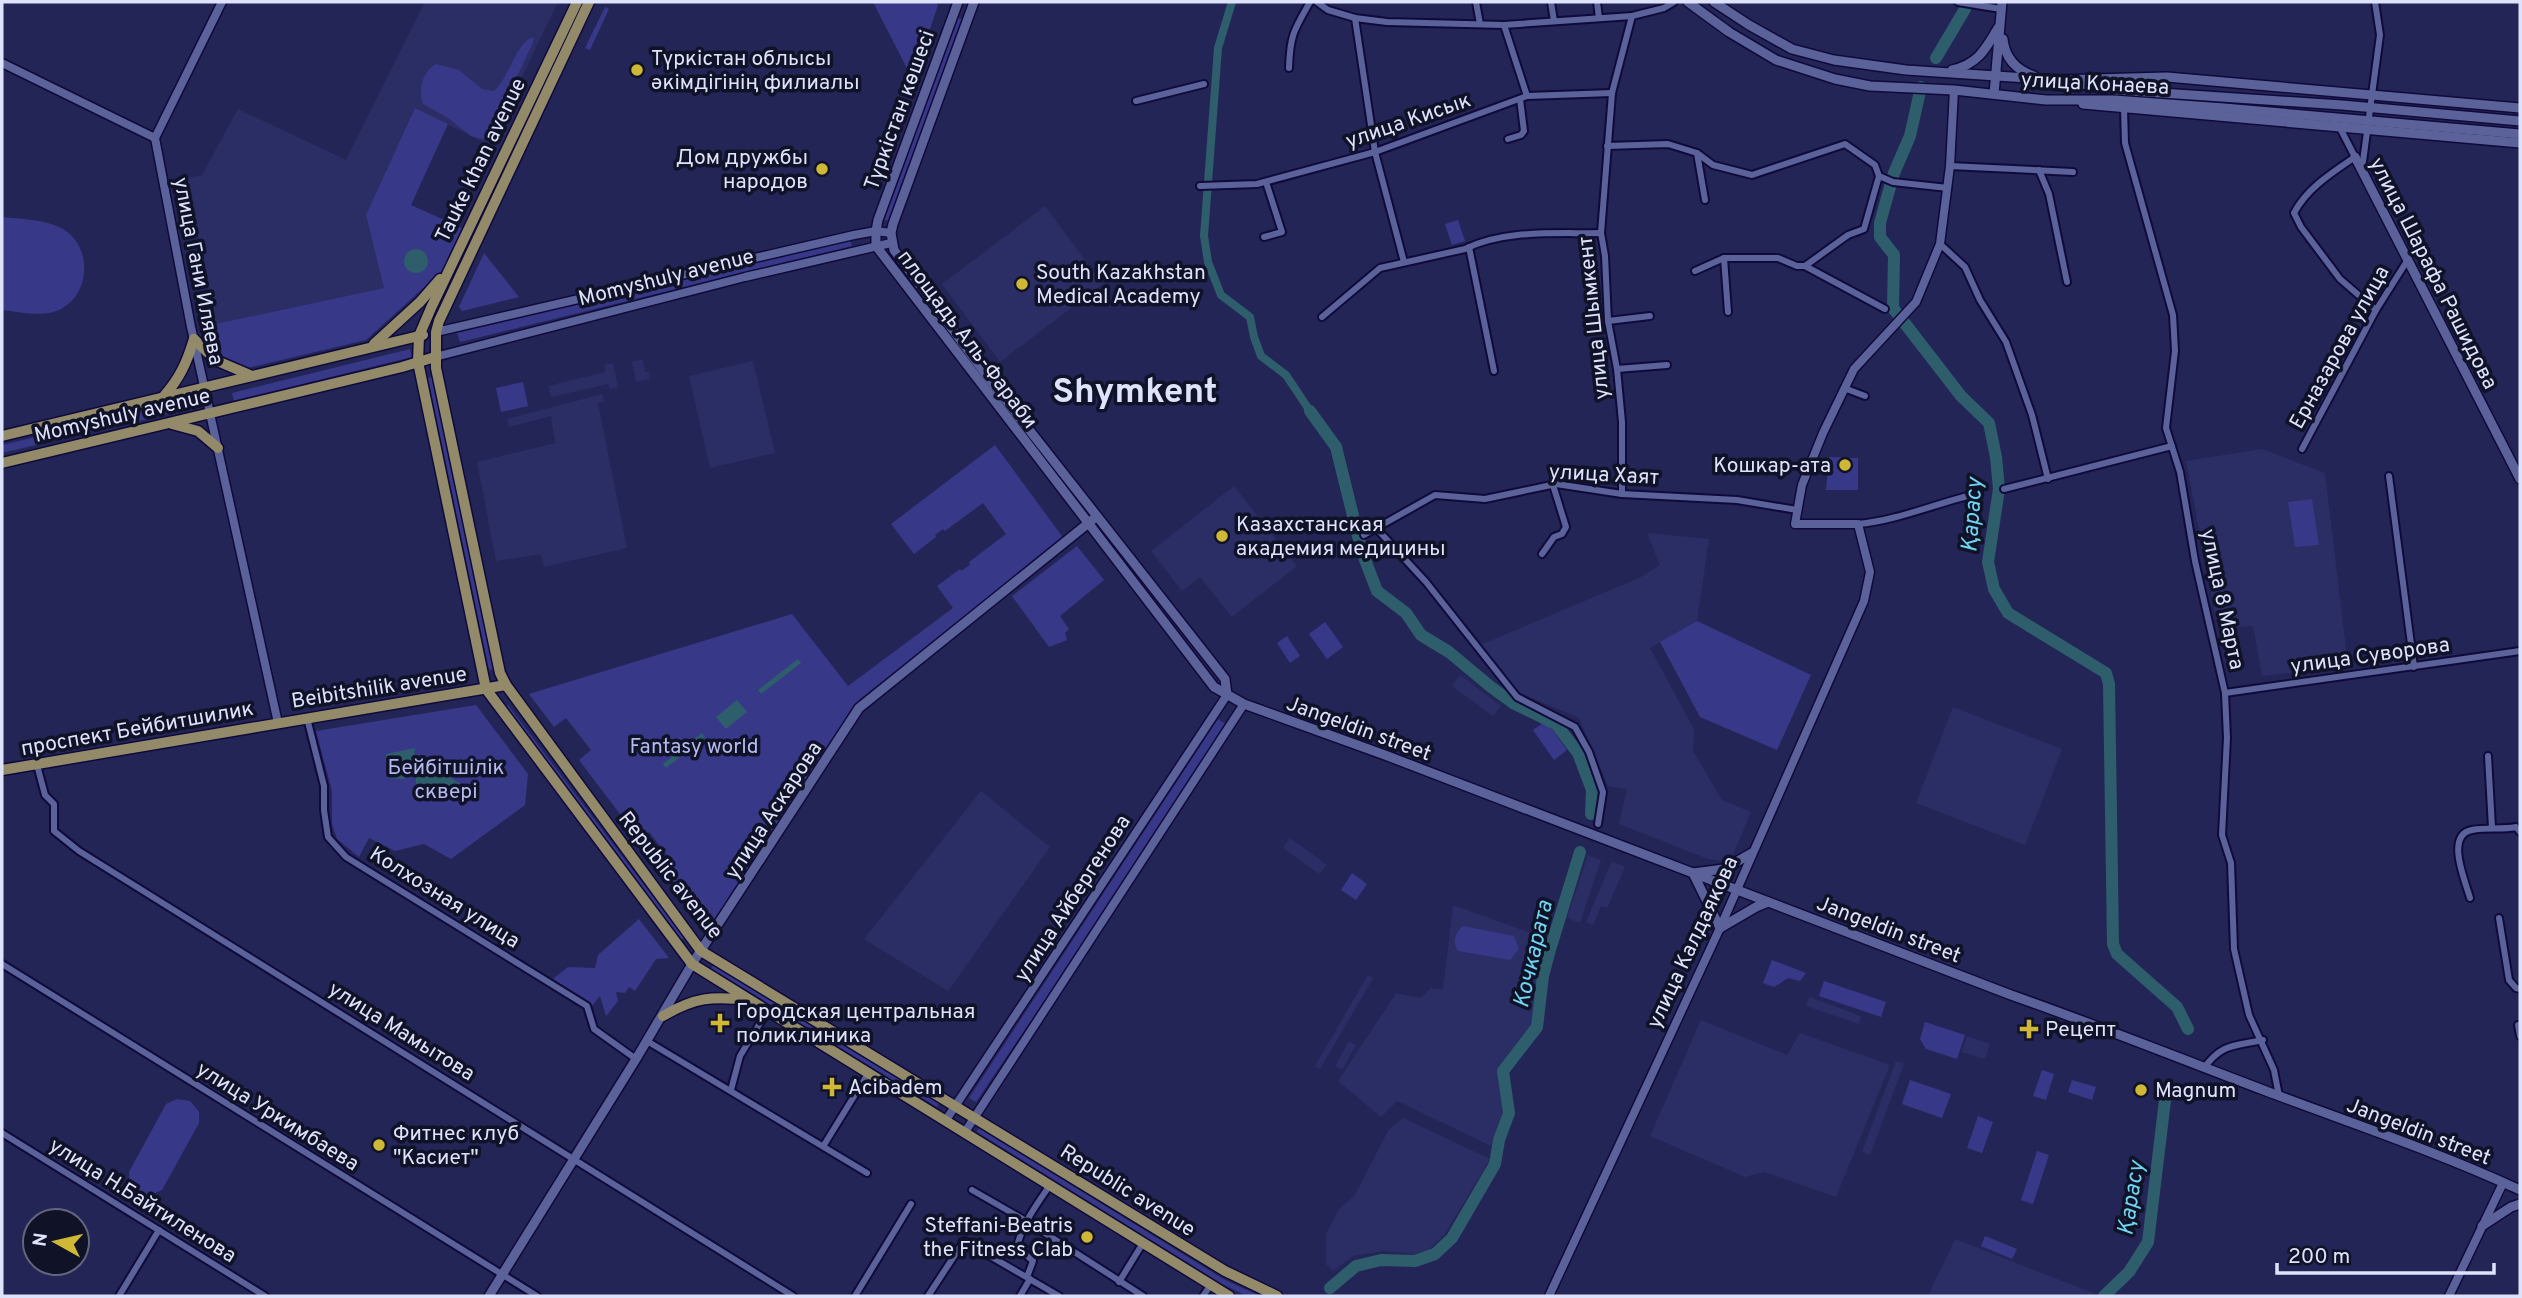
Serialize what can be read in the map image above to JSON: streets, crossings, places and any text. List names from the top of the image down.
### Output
{
  "streets": {
    "main road": [
      "улица Конаева",
      "Түркістан көшесі",
      "Tauke khan avenue",
      "улица Шарафа Рашидова",
      "Momyshuly avenue",
      "площадь Аль-Фараби",
      "Beibitshilik avenue",
      "проспект Бейбитшилик",
      "Jangeldin street",
      "улица Аскарова",
      "Republic avenue"
    ],
    "street": [
      "улица Кисык",
      "улица Гани Иляева",
      "улица Шымкент",
      "Ерназарова улица",
      "улица Хаят",
      "улица 8 Марта",
      "улица Суворова",
      "Колхозная улица",
      "улица Айбергенова",
      "улица Калдаякова",
      "улица Мамытова",
      "улица Уркимбаева",
      "улица Н.Байтиленова"
    ]
  },
  "crossings": [
    ["Түркістан көшесі", "Momyshuly avenue"],
    ["Түркістан көшесі", "площадь Аль-Фараби"],
    ["улица Кисык", "улица Шымкент"],
    ["Tauke khan avenue", "Momyshuly avenue"],
    ["Tauke khan avenue", "Republic avenue"],
    ["улица Гани Иляева", "Momyshuly avenue"],
    ["улица Гани Иляева", "Beibitshilik avenue"],
    ["улица Гани Иляева", "проспект Бейбитшилик"],
    ["улица Шарафа Рашидова", "Ерназарова улица"],
    ["Momyshuly avenue", "площадь Аль-Фараби"],
    ["Momyshuly avenue", "Republic avenue"],
    ["улица Шымкент", "улица Хаят"],
    ["площадь Аль-Фараби", "Jangeldin street"],
    ["площадь Аль-Фараби", "улица Аскарова"],
    ["площадь Аль-Фараби", "улица Айбергенова"],
    ["улица 8 Марта", "улица Суворова"],
    ["улица 8 Марта", "Jangeldin street"],
    ["Beibitshilik avenue", "проспект Бейбитшилик"],
    ["Beibitshilik avenue", "Republic avenue"],
    ["Beibitshilik avenue", "Колхозная улица"],
    ["проспект Бейбитшилик", "улица Мамытова"],
    ["Jangeldin street", "улица Айбергенова"],
    ["Jangeldin street", "улица Калдаякова"],
    ["улица Аскарова", "Republic avenue"],
    ["улица Аскарова", "Колхозная улица"],
    ["улица Аскарова", "улица Мамытова"],
    ["улица Аскарова", "улица Уркимбаева"],
    ["Republic avenue", "улица Айбергенова"]
  ],
  "districts": ["Shymkent"],
  "water": ["Қарасу", "Кочкарата"],
  "parks": ["Fantasy world", "Бейбітшілік сквері"],
  "places": {
    "other": [
      "Түркістан облысы әкімдігінің филиалы",
      "Дом дружбы народов",
      "South Kazakhstan Medical Academy",
      "Кошкар-ата",
      "Казахстанская академия медицины",
      "Magnum",
      "Фитнес клуб \"Касиет\"",
      "Steffani-Beatris the Fitness Clab"
    ],
    "health": ["Городская центральная поликлиника", "Рецепт", "Acibadem"]
  },
  "scale_bar": "200 m",
  "north": "left"
}
